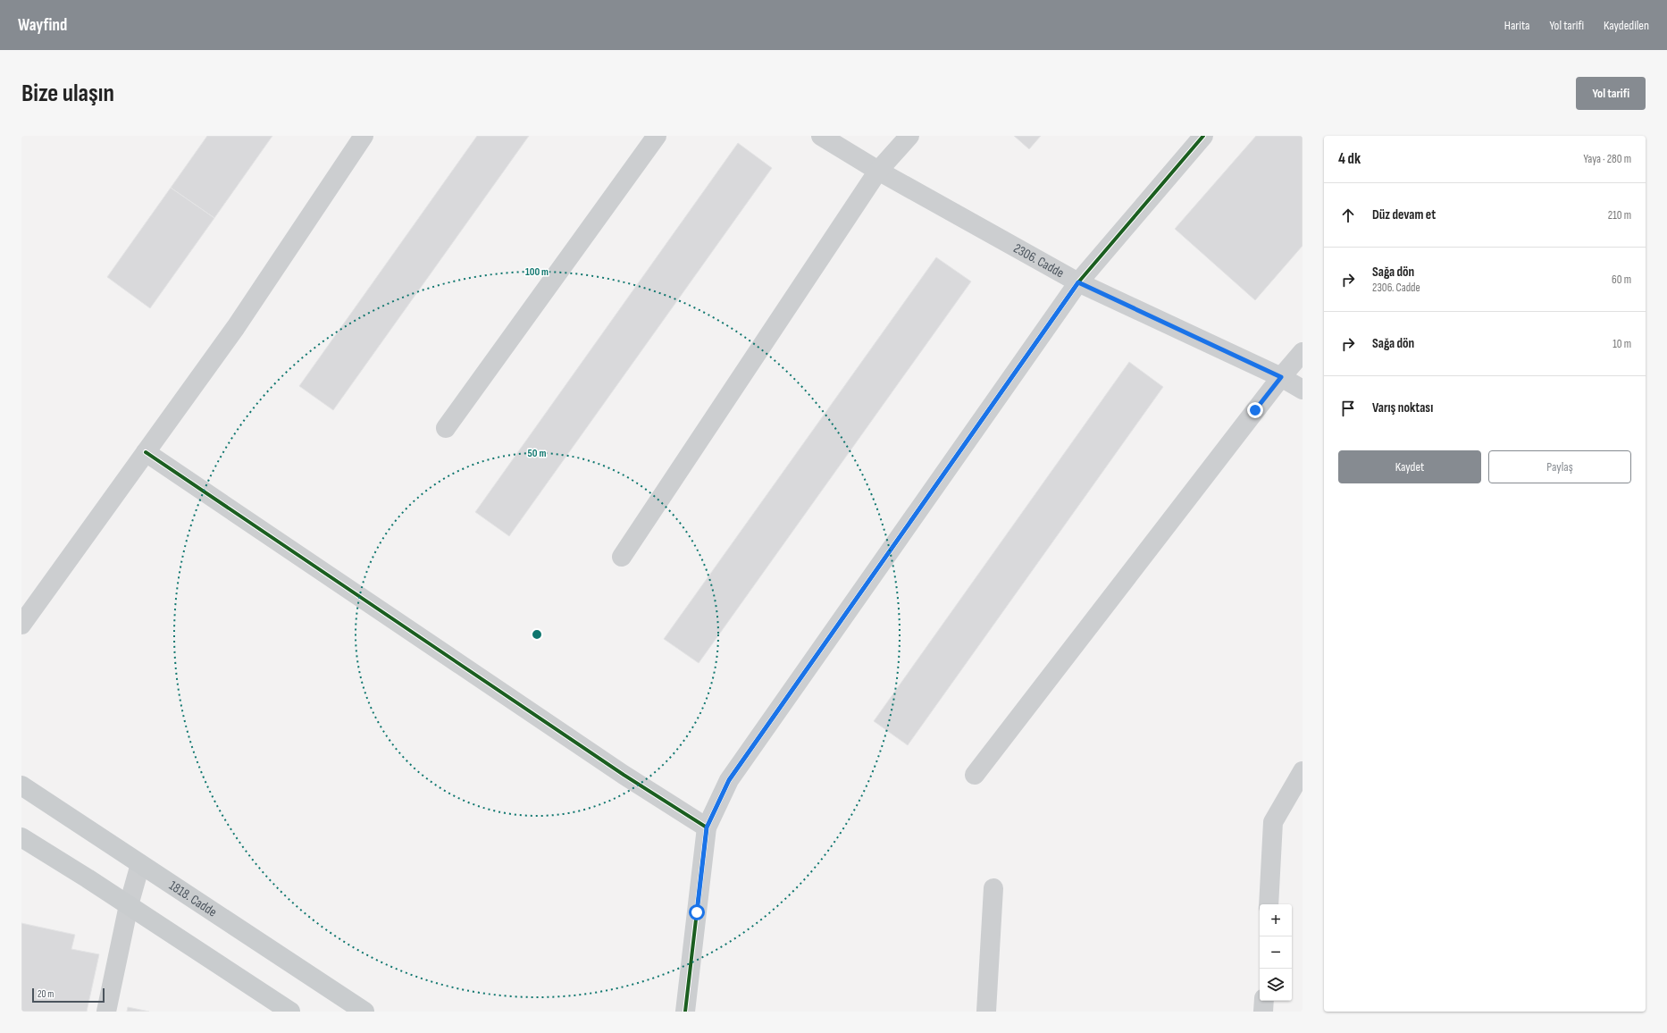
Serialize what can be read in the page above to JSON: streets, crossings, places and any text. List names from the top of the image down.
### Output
{
  "streets": {
    "main road": ["1818. Cadde"],
    "street": ["2306. Cadde"]
  },
  "scale_bar": "20 m",
  "page": {
    "header": "Wayfind",
    "nav": ["Harita", "Yol tarifi", "Kaydedilen"],
    "buttons": [
      "Yol tarifi",
      ["Kaydet", "Paylaş"]
    ],
    "title": "Bize ulaşın",
    "heading": ["4 dk", "Yaya · 280 m"],
    "list": [
      ["Düz devam et", "210 m"],
      ["Sağa dön", "2306. Cadde", "60 m"],
      ["Sağa dön", "10 m"],
      "Varış noktası"
    ],
    "map_buttons": ["+", "−"],
    "scale": "20 m"
  },
  "rings": ["100 m", "50 m"]
}
